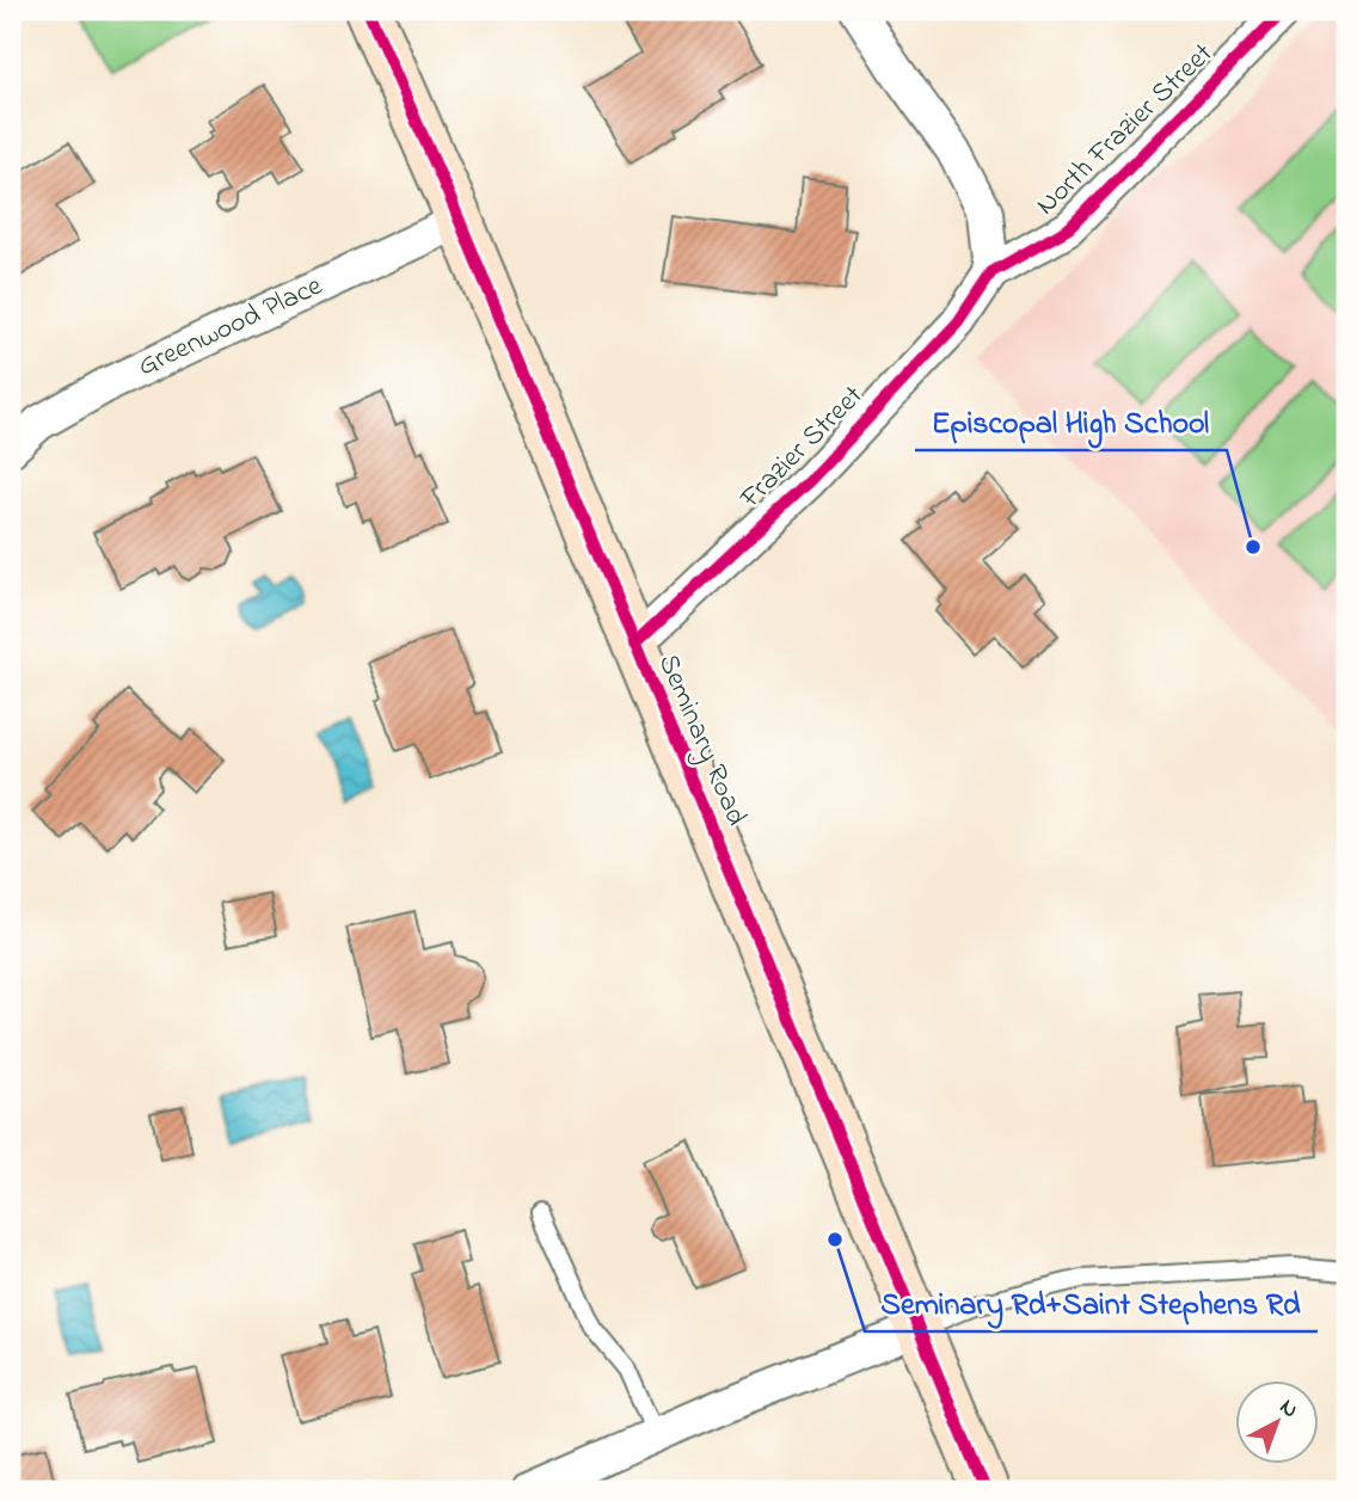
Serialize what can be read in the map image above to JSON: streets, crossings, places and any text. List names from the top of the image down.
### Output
{
  "streets": {
    "main road": ["Seminary Road"],
    "street": ["North Frazier Street", "Greenwood Place", "Frazier Street"]
  },
  "crossings": [
    ["North Frazier Street", "Frazier Street"],
    ["Greenwood Place", "Seminary Road"],
    ["Frazier Street", "Seminary Road"]
  ],
  "places": ["Episcopal High School", "Seminary Rd+Saint Stephens Rd"],
  "north": "top right"
}
